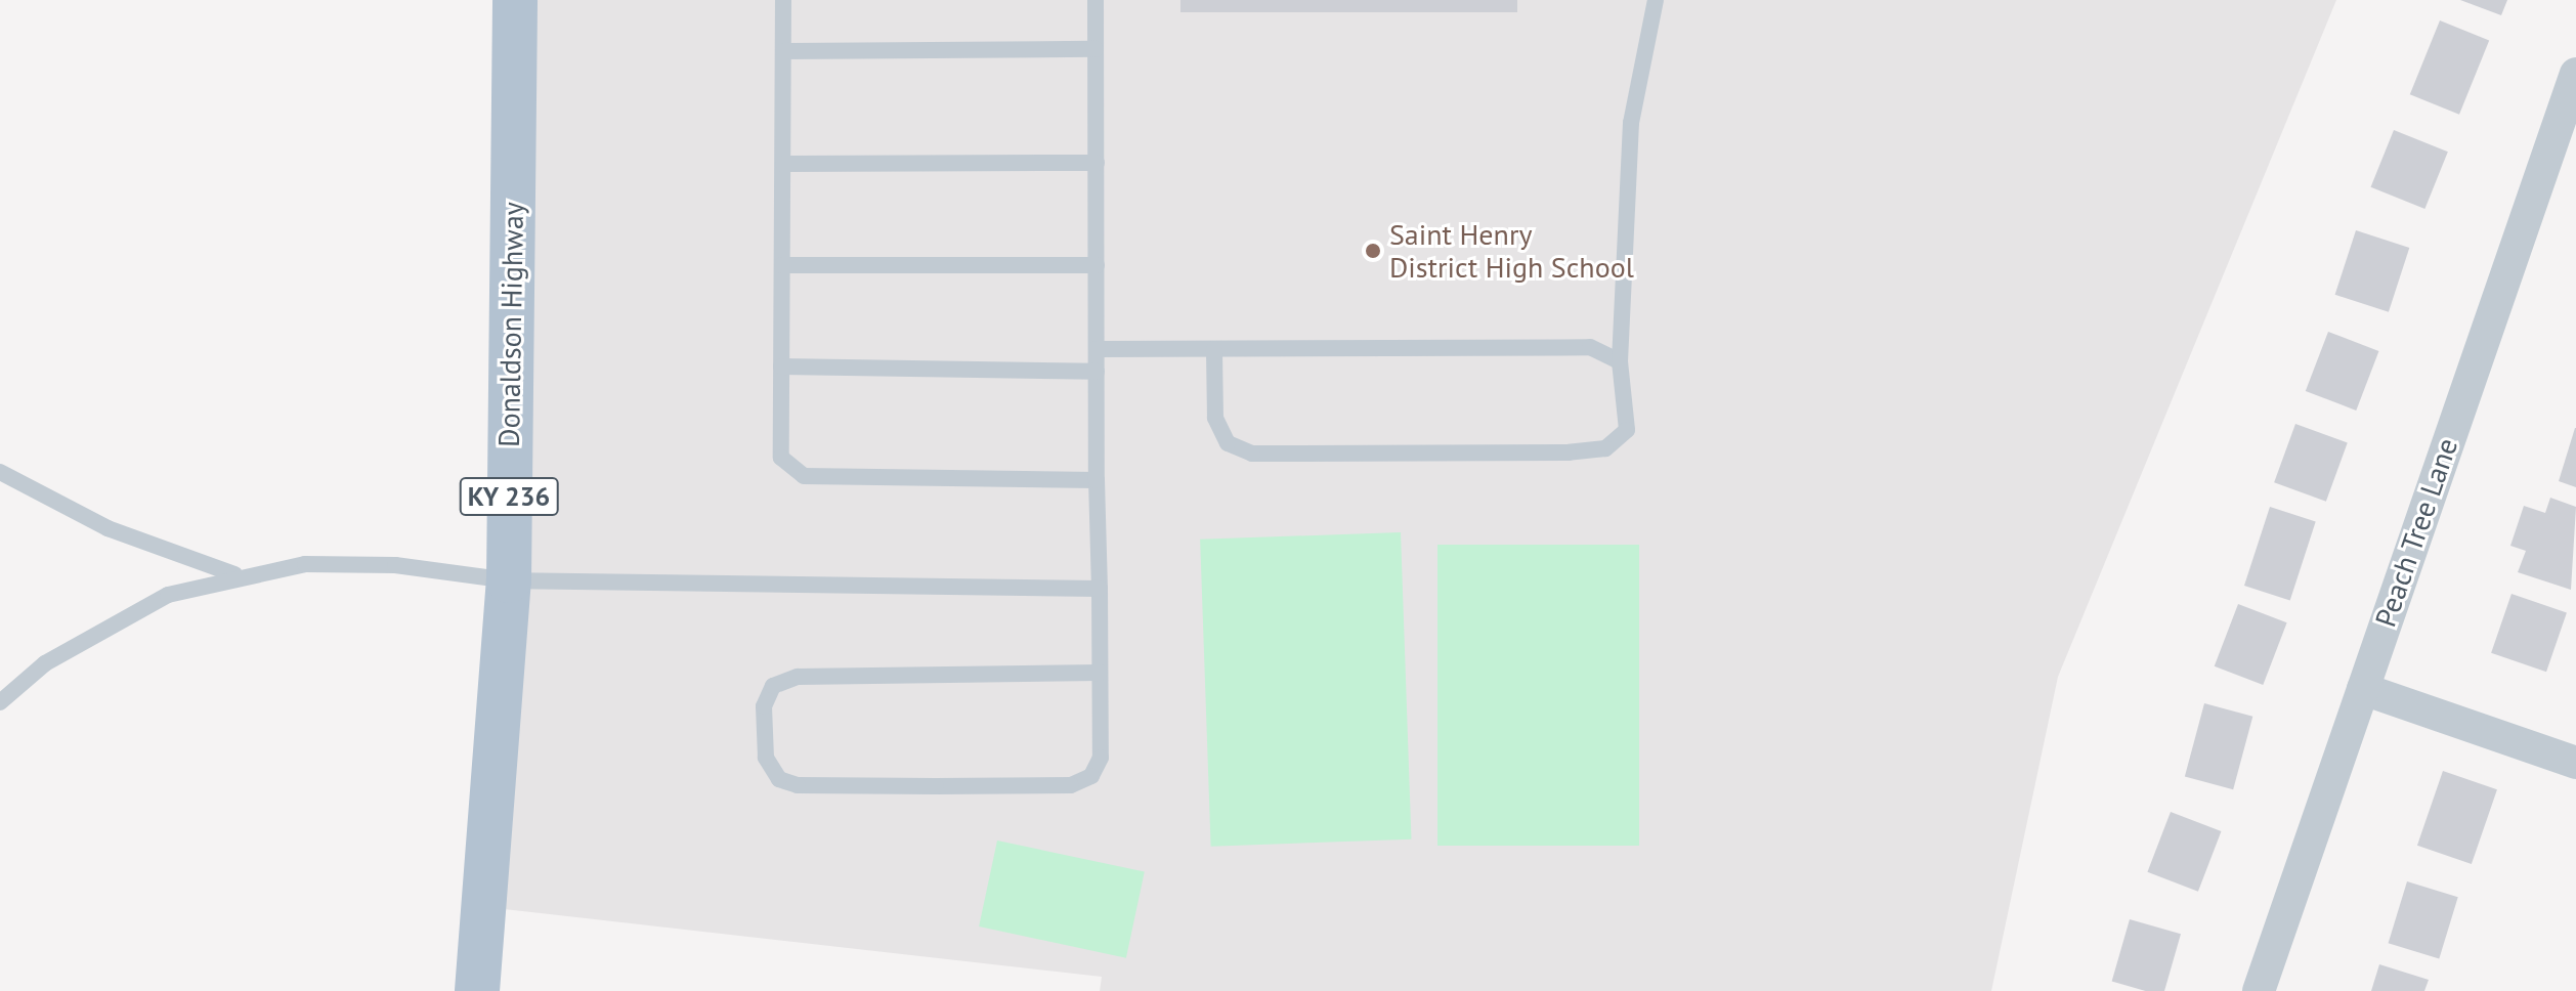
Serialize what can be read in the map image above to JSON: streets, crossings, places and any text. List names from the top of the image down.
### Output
{
  "streets": {
    "main road": ["Donaldson Highway", "KY 236"],
    "street": ["Peach Tree Lane"]
  },
  "places": ["Saint Henry District High School"]
}
